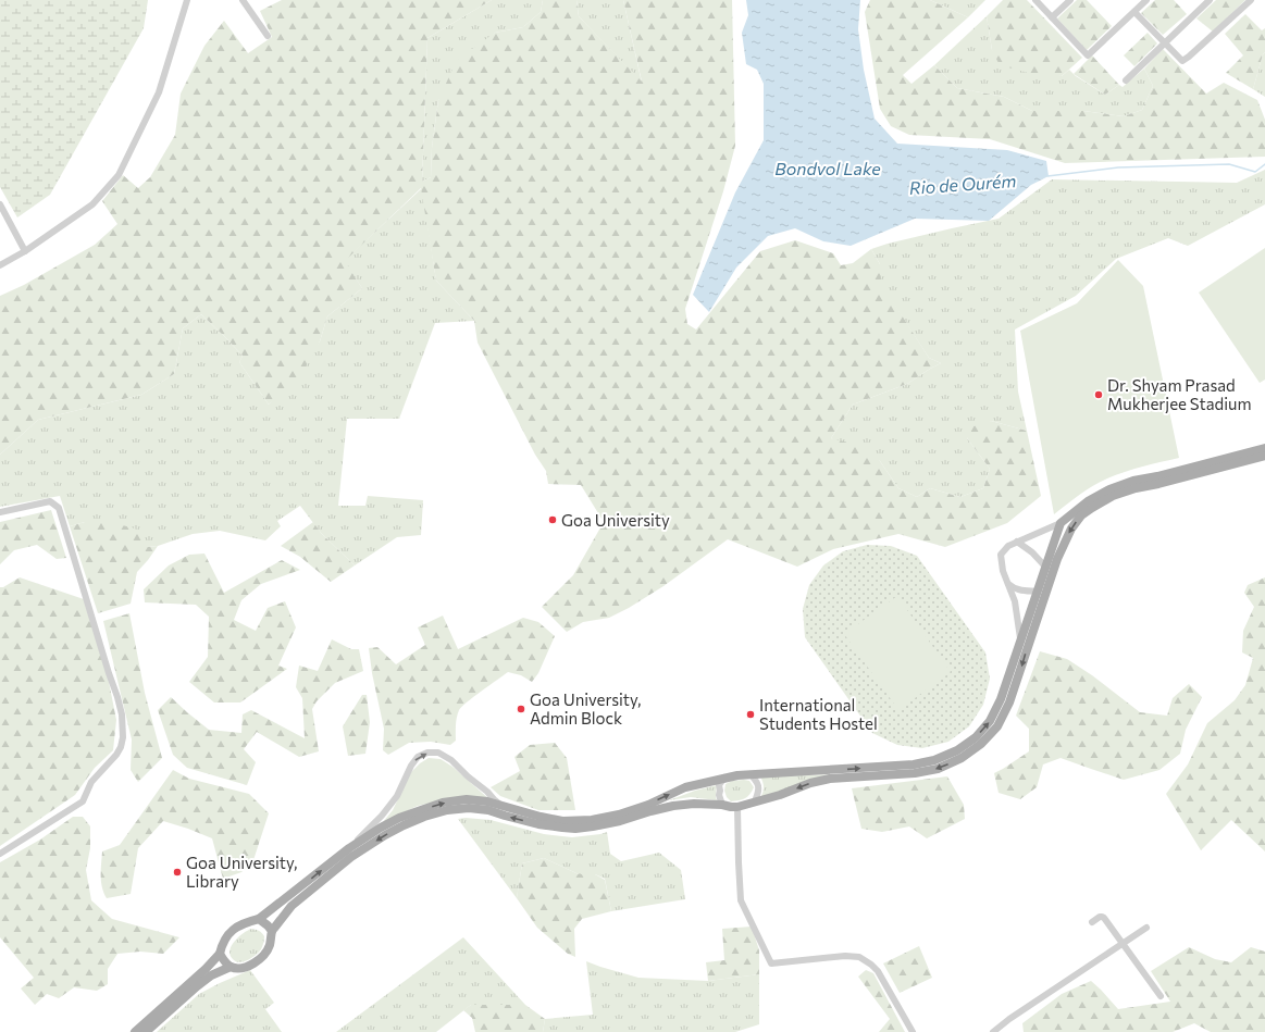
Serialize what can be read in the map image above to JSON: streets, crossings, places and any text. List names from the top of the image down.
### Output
{
  "water": ["Bondvol Lake", "Rio de Ourém"],
  "places": [
    "Dr. Shyam Prasad Mukherjee Stadium",
    "Goa University",
    "Goa University, Admin Block",
    "International Students Hostel",
    "Goa University, Library"
  ]
}
